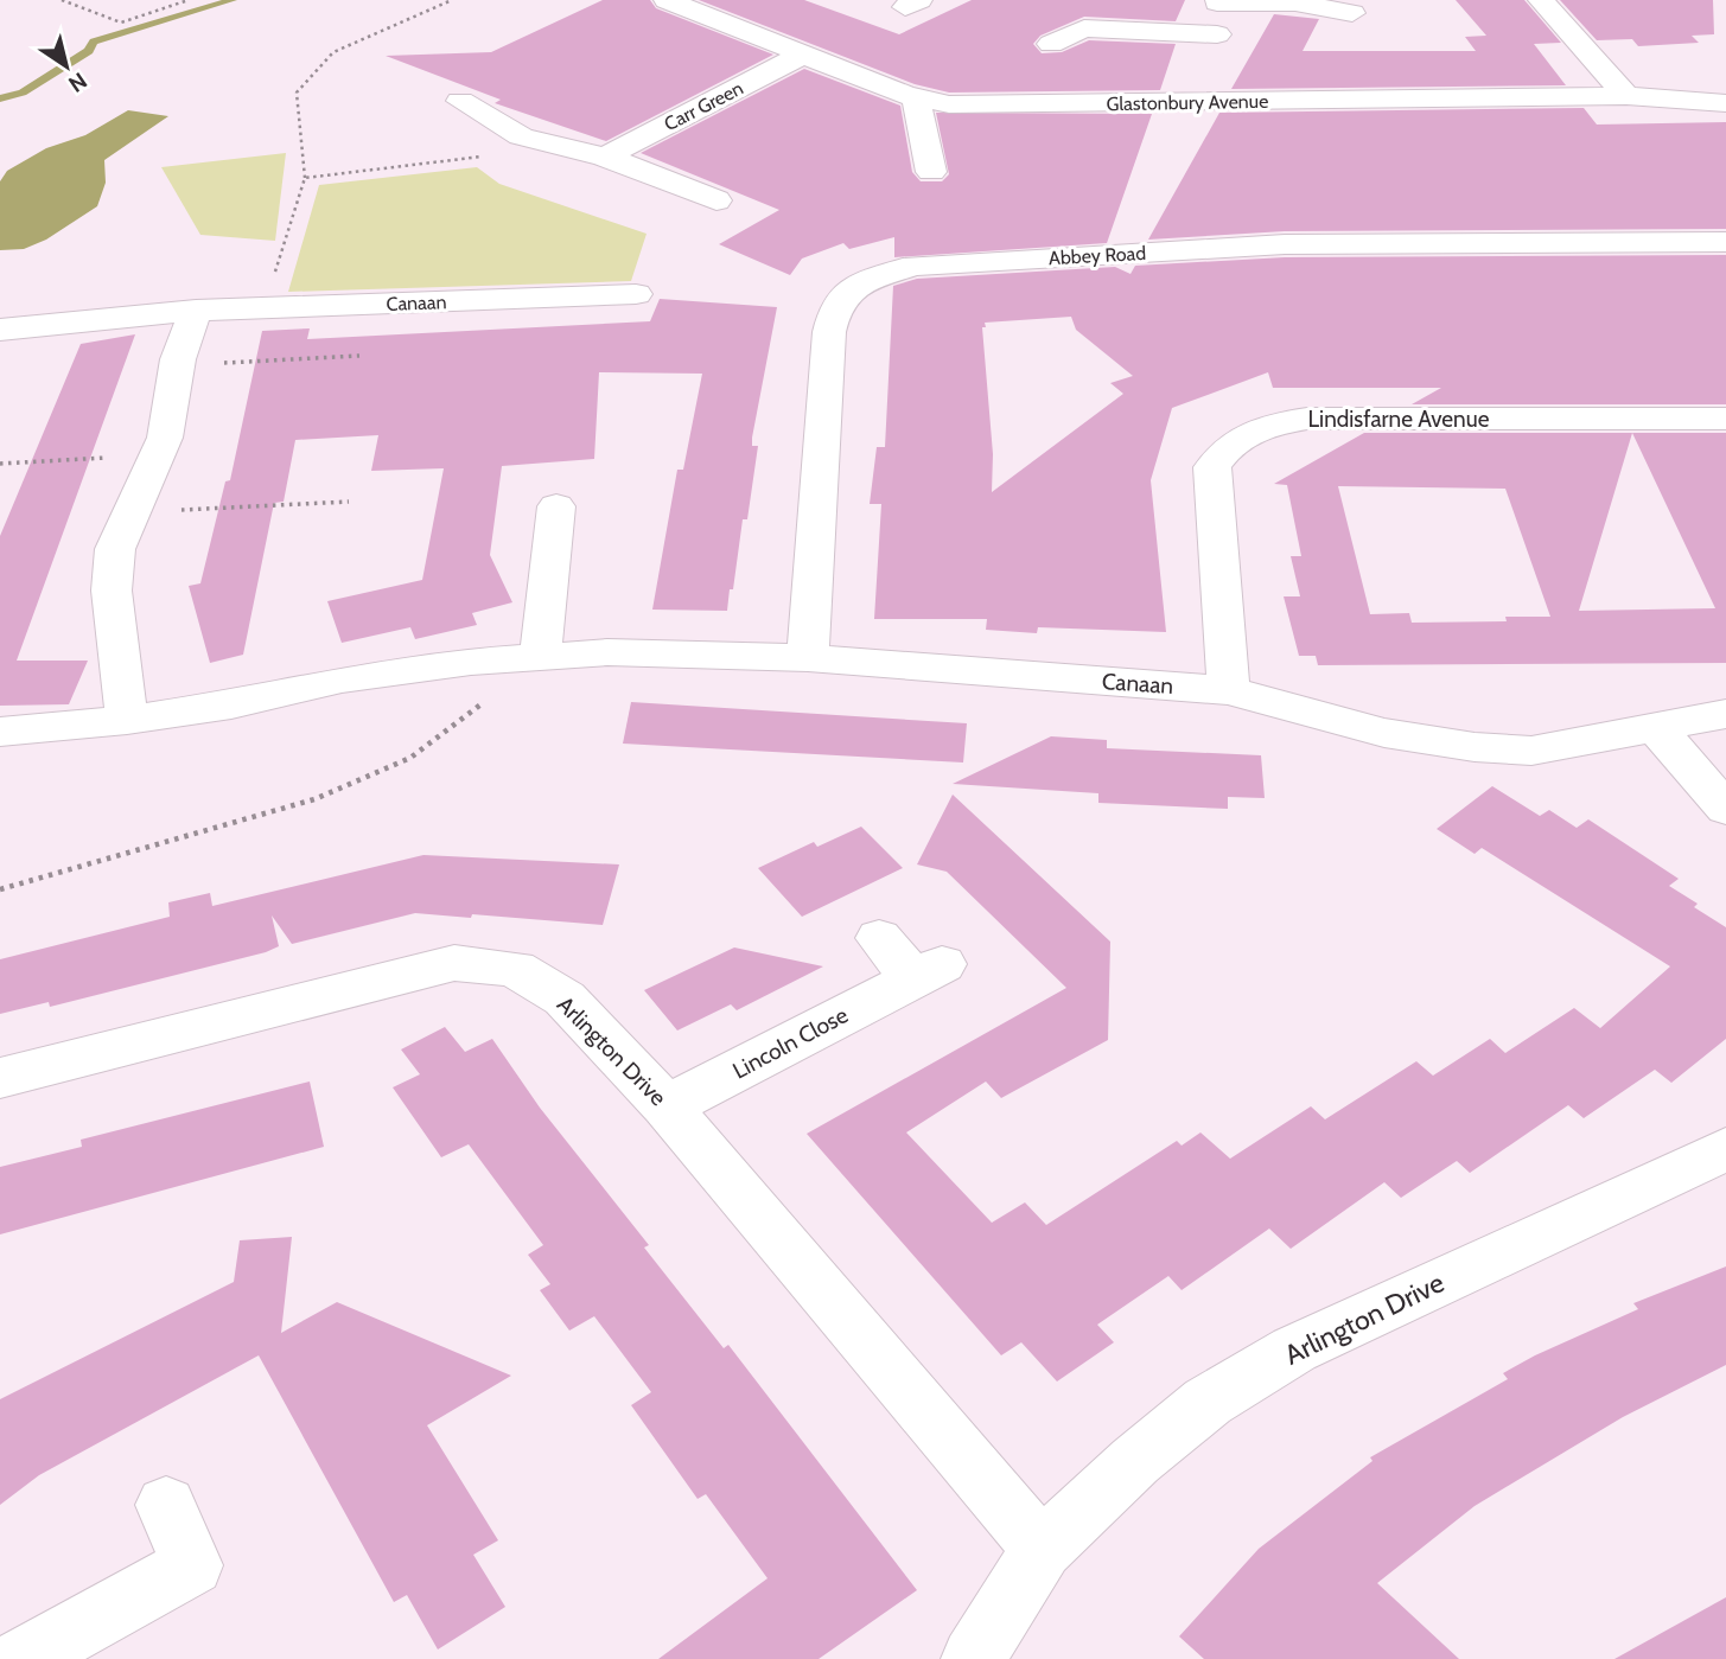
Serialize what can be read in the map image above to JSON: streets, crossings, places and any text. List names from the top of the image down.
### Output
{
  "streets": {
    "street": [
      "Glastonbury Avenue",
      "Carr Green",
      "Abbey Road",
      "Canaan",
      "Lindisfarne Avenue",
      "Lincoln Close",
      "Arlington Drive"
    ]
  },
  "crossings": [
    ["Glastonbury Avenue", "Carr Green"],
    ["Abbey Road", "Canaan"],
    ["Canaan", "Lindisfarne Avenue"],
    ["Lincoln Close", "Arlington Drive"]
  ],
  "north": "bottom right"
}
